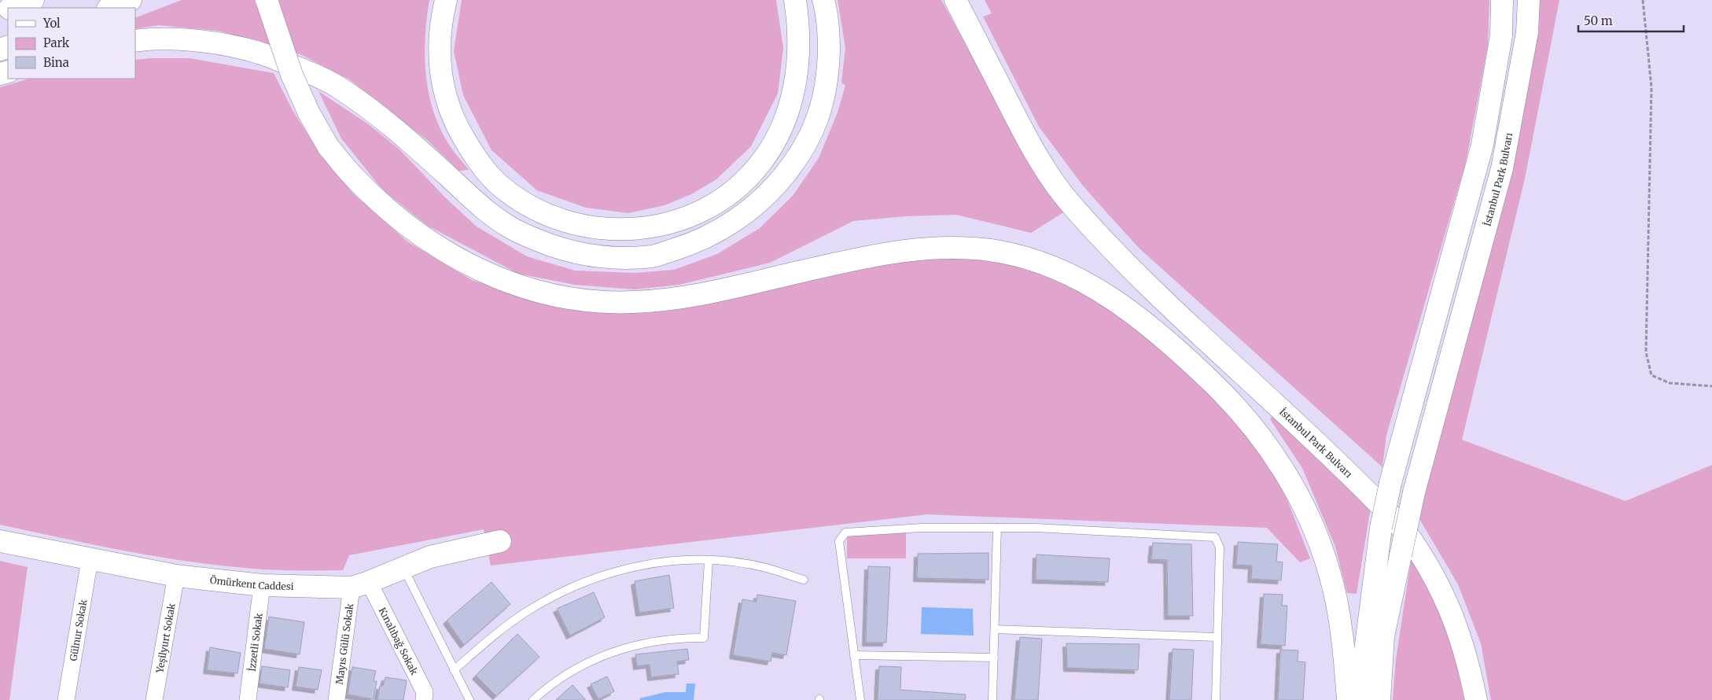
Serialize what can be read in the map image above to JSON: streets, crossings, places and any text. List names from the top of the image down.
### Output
{
  "streets": {
    "main road": ["İstanbul Park Bulvarı", "Ömürkent Caddesi"],
    "street": [
      "Gülnur Sokak",
      "Yeşilyurt Sokak",
      "Kınalıbağ Sokak",
      "İzzetli Sokak",
      "Mayıs Gülü Sokak"
    ]
  },
  "crossings": [
    ["Ömürkent Caddesi", "Gülnur Sokak"],
    ["Ömürkent Caddesi", "Yeşilyurt Sokak"],
    ["Ömürkent Caddesi", "Kınalıbağ Sokak"],
    ["Ömürkent Caddesi", "İzzetli Sokak"],
    ["Ömürkent Caddesi", "Mayıs Gülü Sokak"],
    ["Kınalıbağ Sokak", "Mayıs Gülü Sokak"]
  ],
  "legend": ["Yol", "Park", "Bina"],
  "scale_bar": "50 m"
}
